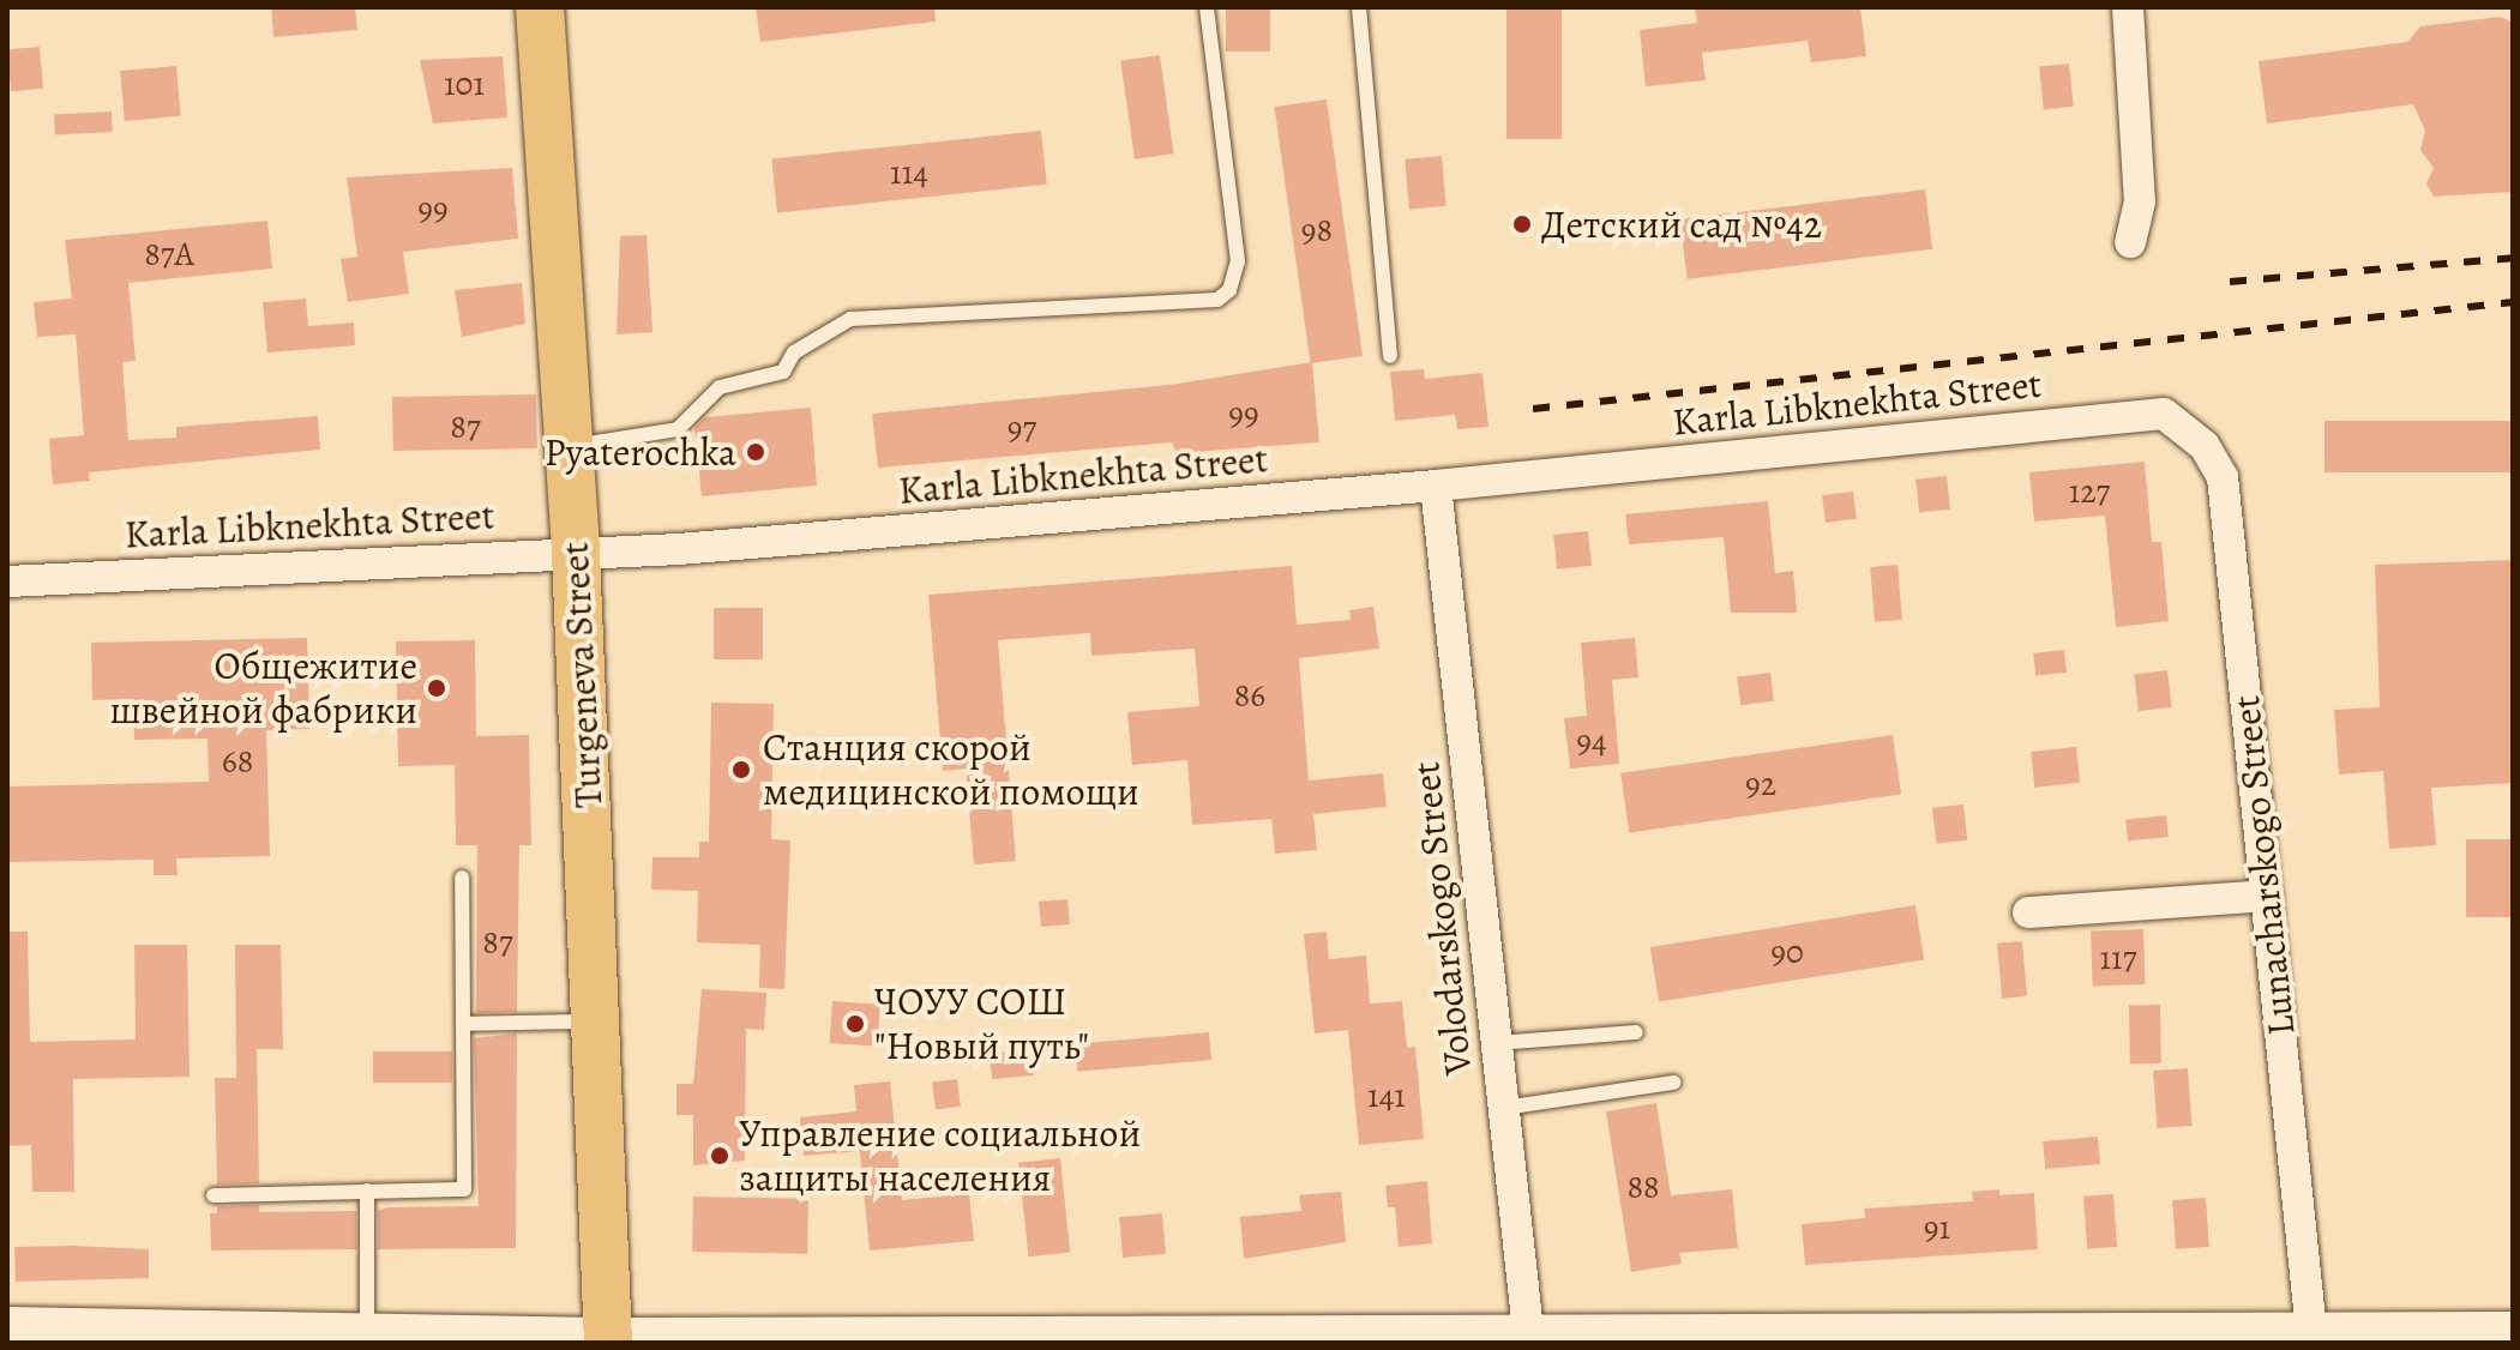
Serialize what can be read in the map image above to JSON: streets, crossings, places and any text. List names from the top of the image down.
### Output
{
  "streets": {
    "main road": ["Turgeneva Street"],
    "street": ["Karla Libknekhta Street", "Lunacharskogo Street", "Volodarskogo Street"]
  },
  "crossings": [
    ["Karla Libknekhta Street", "Turgeneva Street"],
    ["Karla Libknekhta Street", "Lunacharskogo Street"],
    ["Karla Libknekhta Street", "Volodarskogo Street"]
  ],
  "places": [
    "Детский сад №42",
    "Pyaterochka",
    "Общежитие швейной фабрики",
    "Станция скорой медицинской помощи",
    "ЧОУУ СОШ \"Новый путь\"",
    "Управление социальной защиты населения"
  ],
  "house_numbers": [
    "101",
    "114",
    "99",
    "98",
    "87А",
    "99",
    "87",
    "97",
    "127",
    "86",
    "94",
    "68",
    "92",
    "87",
    "90",
    "117",
    "141",
    "88",
    "91"
  ]
}
